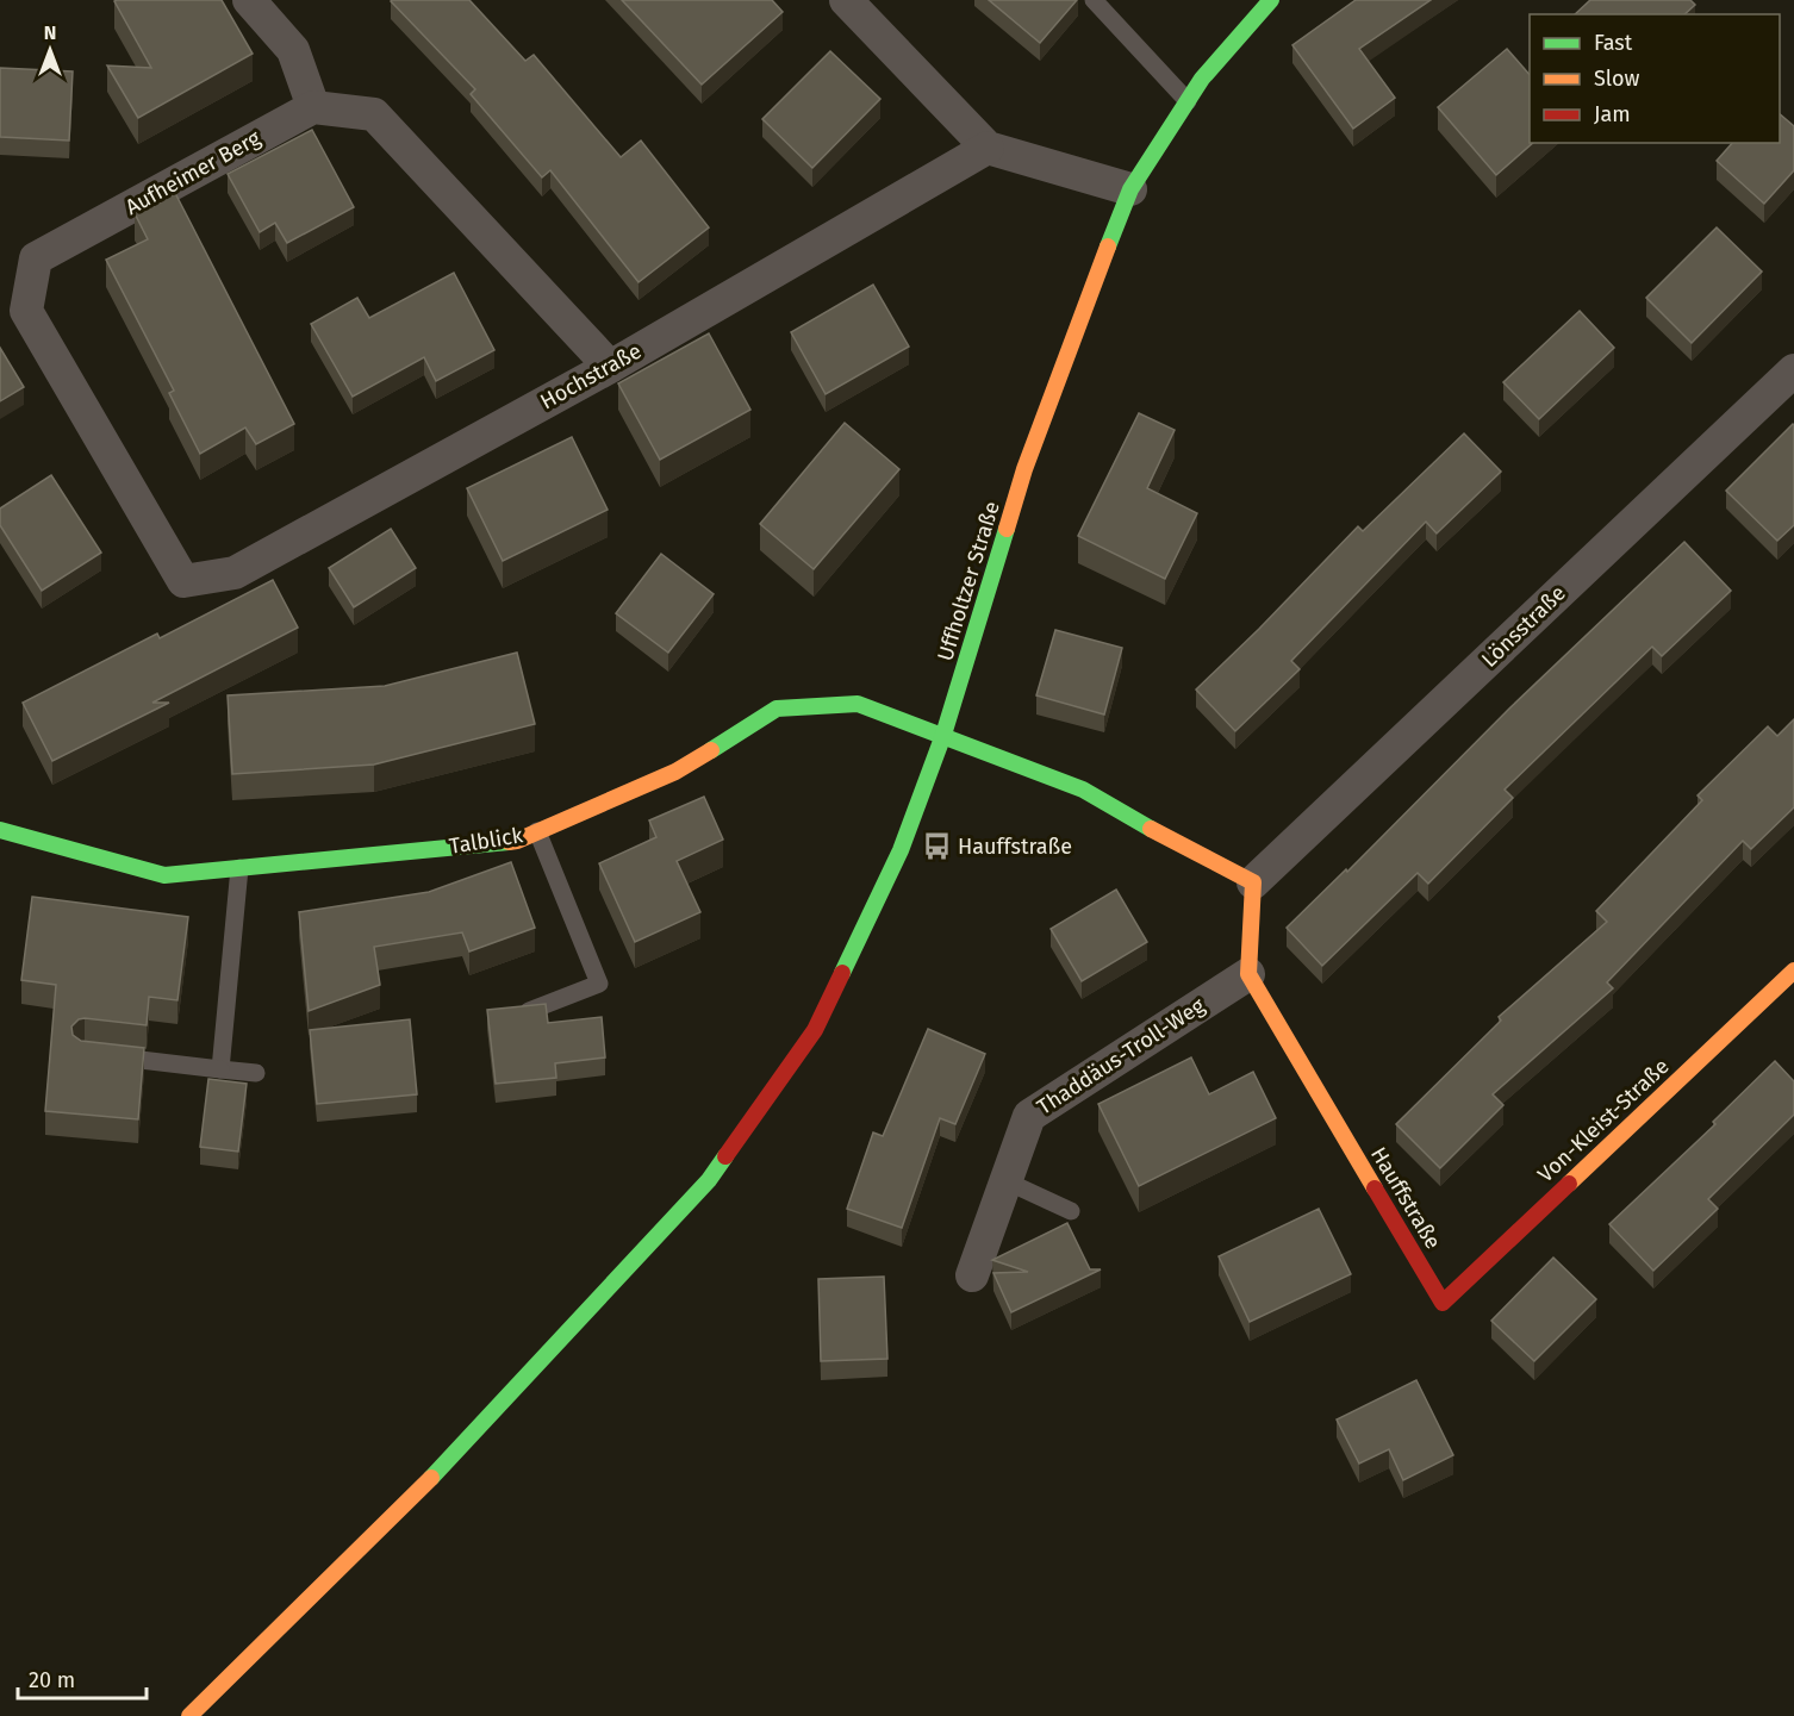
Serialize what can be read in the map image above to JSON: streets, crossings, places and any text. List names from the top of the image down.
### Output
{
  "streets": {
    "street": [
      "Aufheimer Berg",
      "Hochstraße",
      "Uffholtzer Straße",
      "Lönsstraße",
      "Talblick",
      "Thaddäus-Troll-Weg",
      "Von-Kleist-Straße",
      "Hauffstraße"
    ]
  },
  "crossings": [
    ["Aufheimer Berg", "Hochstraße"],
    ["Uffholtzer Straße", "Talblick"],
    ["Thaddäus-Troll-Weg", "Hauffstraße"],
    ["Von-Kleist-Straße", "Hauffstraße"]
  ],
  "places": {
    "bus stop": ["Hauffstraße"]
  },
  "legend": ["Fast", "Slow", "Jam"],
  "scale_bar": "20 m",
  "north": "top"
}
